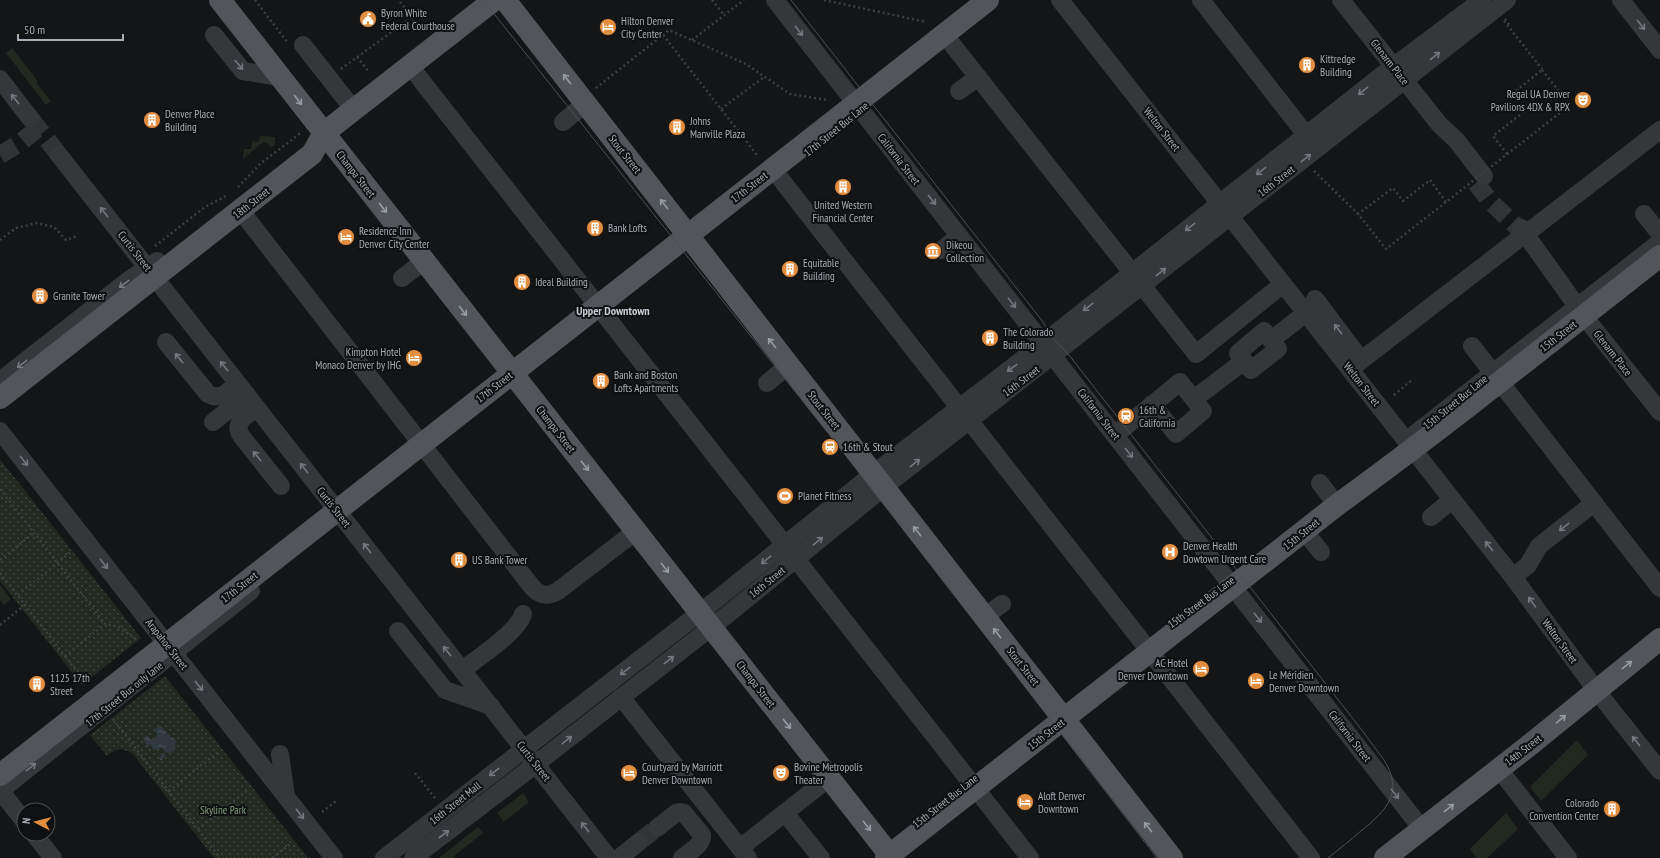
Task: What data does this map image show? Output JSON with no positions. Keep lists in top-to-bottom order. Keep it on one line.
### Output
{"streets":{"main road":["Stout Street","Champa Street","17th Street","18th Street","15th Street","14th Street"],"street":["Glenarm Place","Welton Street","California Street","16th Street","Curtis Street","15th Street Bus Lane","Arapahoe Street","17th Street Bus only lane","16th Street Mall"]},"crossings":[["Glenarm Place","16th Street"],["Glenarm Place","15th Street"],["Welton Street","16th Street"],["Welton Street","15th Street"],["Welton Street","14th Street"],["Stout Street","16th Street"],["Stout Street","17th Street"],["Stout Street","15th Street"],["California Street","16th Street"],["California Street","17th Street"],["California Street","15th Street"],["California Street","15th Street Bus Lane"],["California Street","14th Street"],["Champa Street","16th Street"],["Champa Street","17th Street"],["Champa Street","18th Street"],["Champa Street","15th Street"],["16th Street","Curtis Street"],["16th Street","16th Street Mall"],["17th Street","Curtis Street"],["17th Street","Arapahoe Street"],["17th Street","17th Street Bus only lane"],["18th Street","Curtis Street"],["Curtis Street","16th Street Mall"],["15th Street","15th Street Bus Lane"],["Arapahoe Street","17th Street Bus only lane"]],"one_way":["Stout Street","Champa Street","Arapahoe Street","17th Street Bus only lane","14th Street"],"districts":["Upper Downtown"],"parks":["Skyline Park"],"places":{"public building":["Byron White Federal Courthouse"],"hotel":["Hilton Denver City Center","Residence Inn Denver City Center","Kimpton Hotel Monaco Denver by IHG","AC Hotel Denver Downtown","Le Méridien Denver Downtown","Courtyard by Marriott Denver Downtown","Aloft Denver Downtown"],"building":["Kittredge Building","Denver Place Building","Johns Manville Plaza","United Western Financial Center","Bank Lofts","Equitable Building","Ideal Building","Granite Tower","The Colorado Building","Bank and Boston Lofts Apartments","US Bank Tower","1125 17th Street","Colorado Convention Center"],"theatre":["Regal UA Denver Pavilions 4DX & RPX","Bovine Metropolis Theater"],"museum":["Dikeou Collection"],"station":["16th & California","16th & Stout"],"sports":["Planet Fitness"],"hospital":["Denver Health Dowtown Urgent Care"]},"scale_bar":"50 m","north":"left"}
